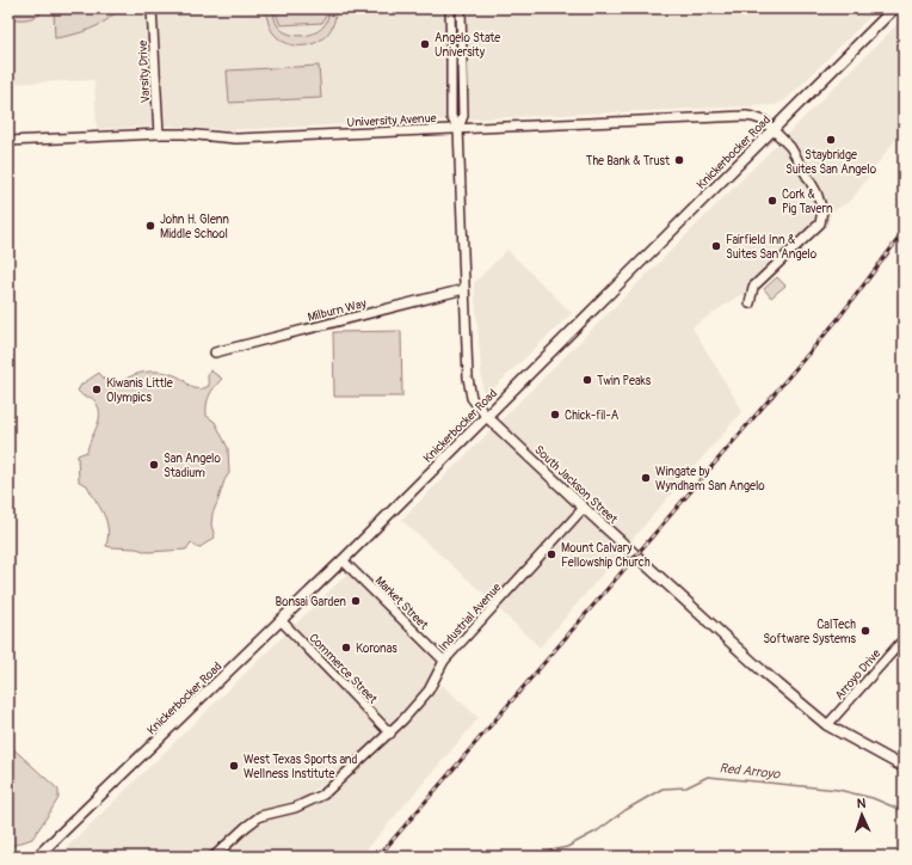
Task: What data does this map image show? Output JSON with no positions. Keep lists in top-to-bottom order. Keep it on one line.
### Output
{"streets":{"main road":["Knickerbocker Road","South Jackson Street"],"street":["Varsity Drive","University Avenue","Milburn Way","Market Street","Industrial Avenue","Commerce Street","Arroyo Drive"]},"crossings":[["Varsity Drive","University Avenue"],["University Avenue","Knickerbocker Road"],["University Avenue","South Jackson Street"],["Knickerbocker Road","South Jackson Street"],["Knickerbocker Road","Market Street"],["Knickerbocker Road","Commerce Street"],["Milburn Way","South Jackson Street"],["South Jackson Street","Industrial Avenue"],["South Jackson Street","Arroyo Drive"],["Market Street","Industrial Avenue"],["Industrial Avenue","Commerce Street"]],"water":["Red Arroyo"],"places":["Angelo State University","Staybridge Suites San Angelo","The Bank & Trust","Cork & Pig Tavern","John H. Glenn Middle School","Fairfield Inn & Suites San Angelo","Twin Peaks","Kiwanis Little Olympics","Chick-fil-A","San Angelo Stadium","Wingate by Wyndham San Angelo","Mount Calvary Fellowship Church","Bonsai Garden","CalTech Software Systems","Koronas","West Texas Sports and Wellness Institute"],"north":"top"}
